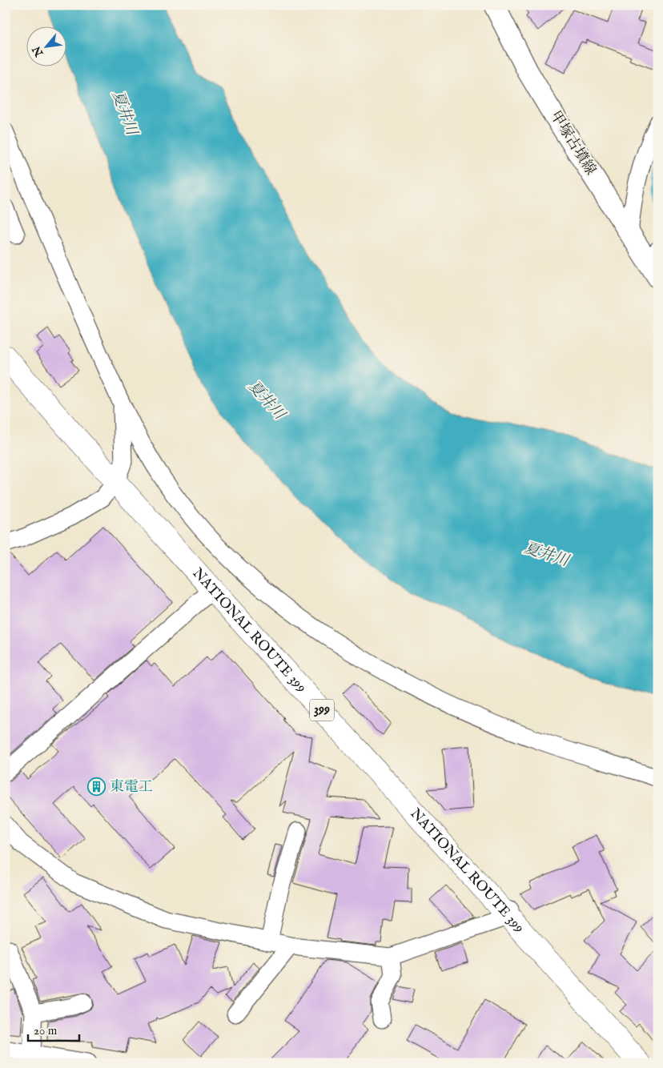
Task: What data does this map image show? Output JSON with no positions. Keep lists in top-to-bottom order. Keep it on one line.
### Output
{"streets":{"highway":["NATIONAL ROUTE 399","399"],"main road":["甲塚古墳線"]},"water":["夏井川"],"places":{"building":["東電工"]},"scale_bar":"20 m","north":"bottom left"}
